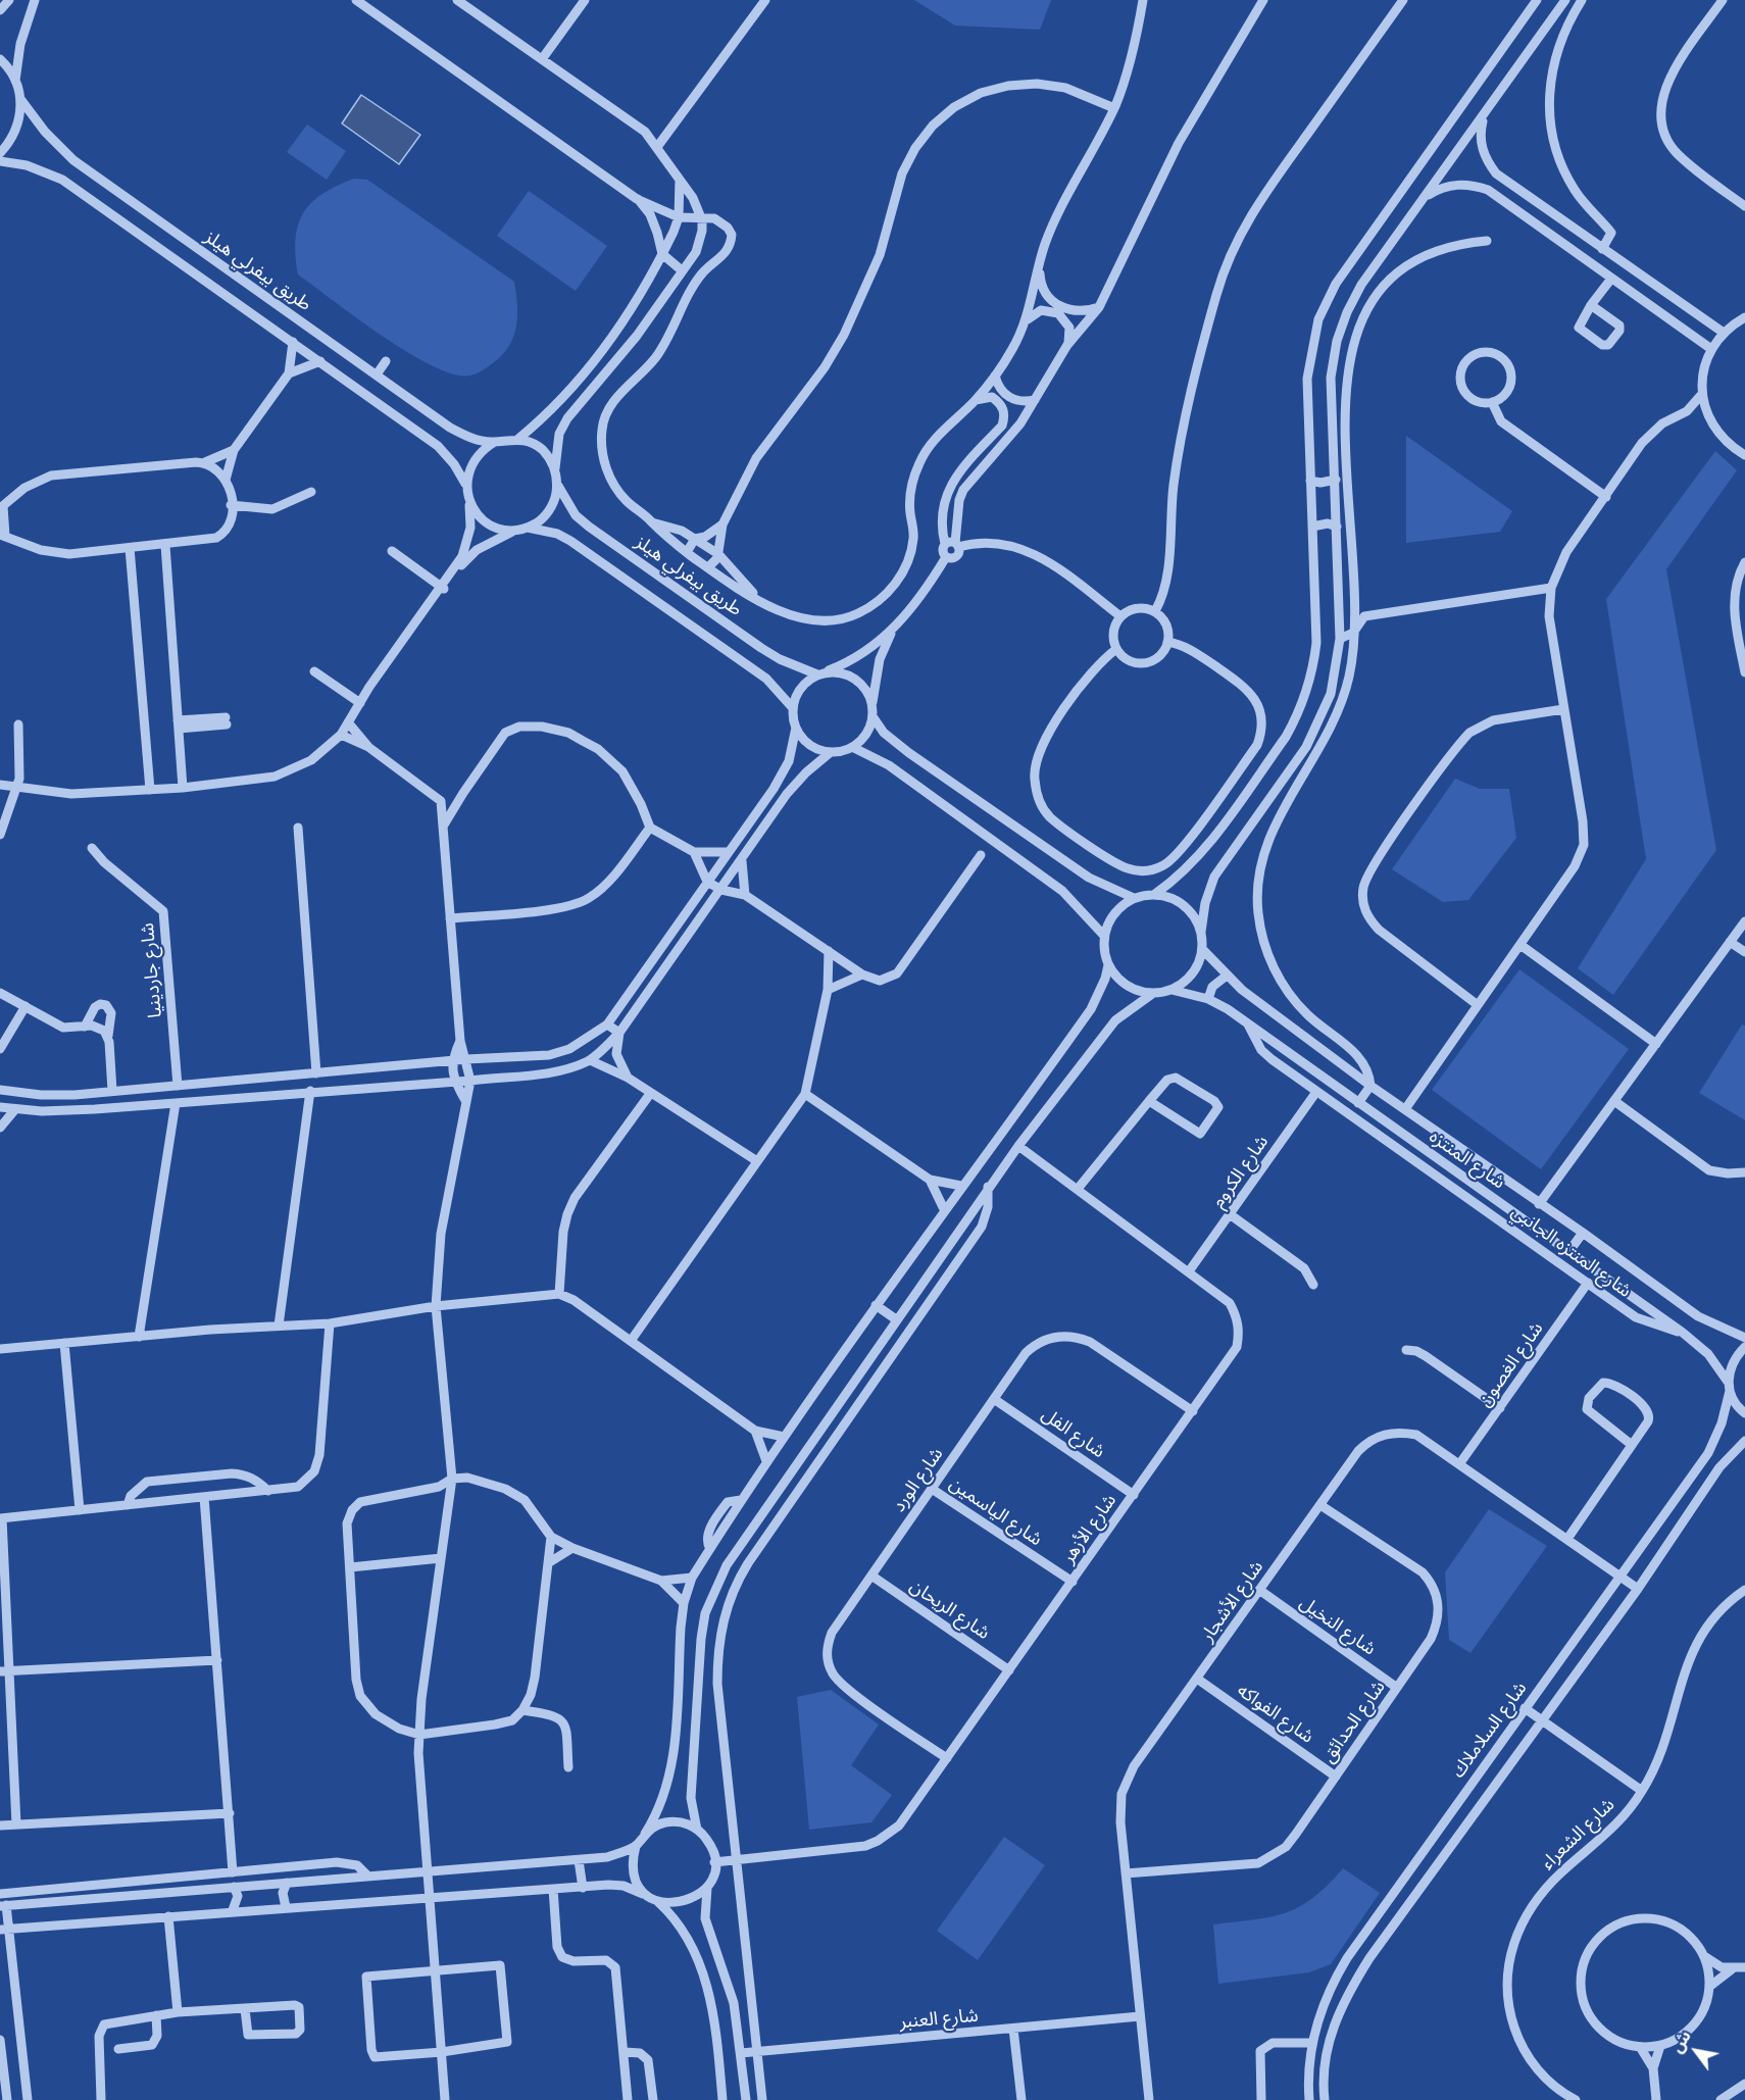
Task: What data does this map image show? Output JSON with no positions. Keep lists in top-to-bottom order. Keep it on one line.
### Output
{"streets":{"street":["طريق بيفرلي هيلز","شارع جاردينيا","شارع المنتزه","شارع الكروم","شارع المنتزه الجانبي","شارع الغصون","شارع الفل","شارع الورد","شارع الياسمين","شارع الأزهر","شارع الأشجار","شارع الريحان","شارع النخيل","شارع الفواكه","شارع الحدائق","شارع السلاملاك","شارع الشعراء","شارع العنبر"]},"crossings":[["شارع المنتزه","شارع المنتزه الجانبي"],["شارع المنتزه","شارع السلاملاك"],["شارع الكروم","شارع المنتزه الجانبي"],["شارع الكروم","شارع الأزهر"],["شارع المنتزه الجانبي","شارع الغصون"],["شارع الغصون","شارع الأشجار"],["شارع الفل","شارع الورد"],["شارع الفل","شارع الأزهر"],["شارع الورد","شارع الياسمين"],["شارع الورد","شارع الأزهر"],["شارع الورد","شارع الريحان"],["شارع الياسمين","شارع الأزهر"],["شارع الأزهر","شارع الريحان"],["شارع الأشجار","شارع النخيل"],["شارع الأشجار","شارع الفواكه"],["شارع الأشجار","شارع الحدائق"],["شارع الأشجار","شارع السلاملاك"],["شارع الأشجار","شارع العنبر"],["شارع النخيل","شارع الحدائق"],["شارع الفواكه","شارع الحدائق"]],"north":"top left"}
